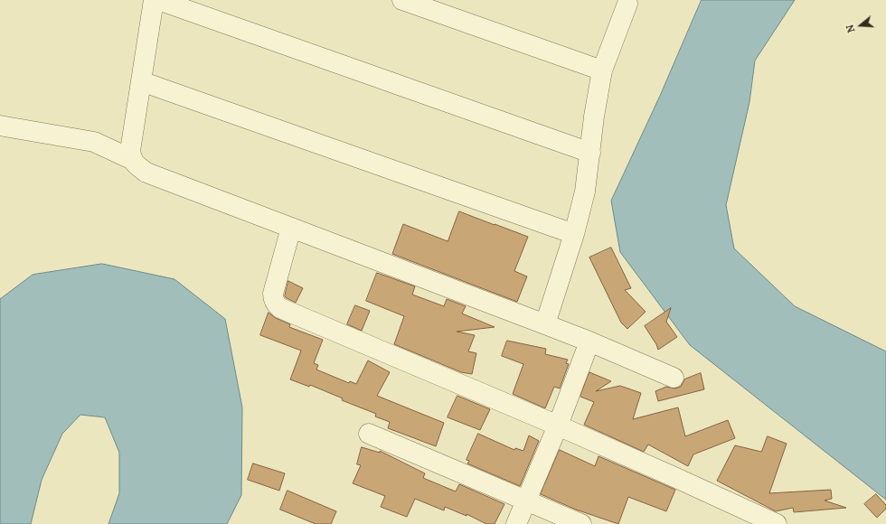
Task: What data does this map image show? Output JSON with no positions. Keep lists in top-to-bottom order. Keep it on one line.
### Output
{"north":"left"}
